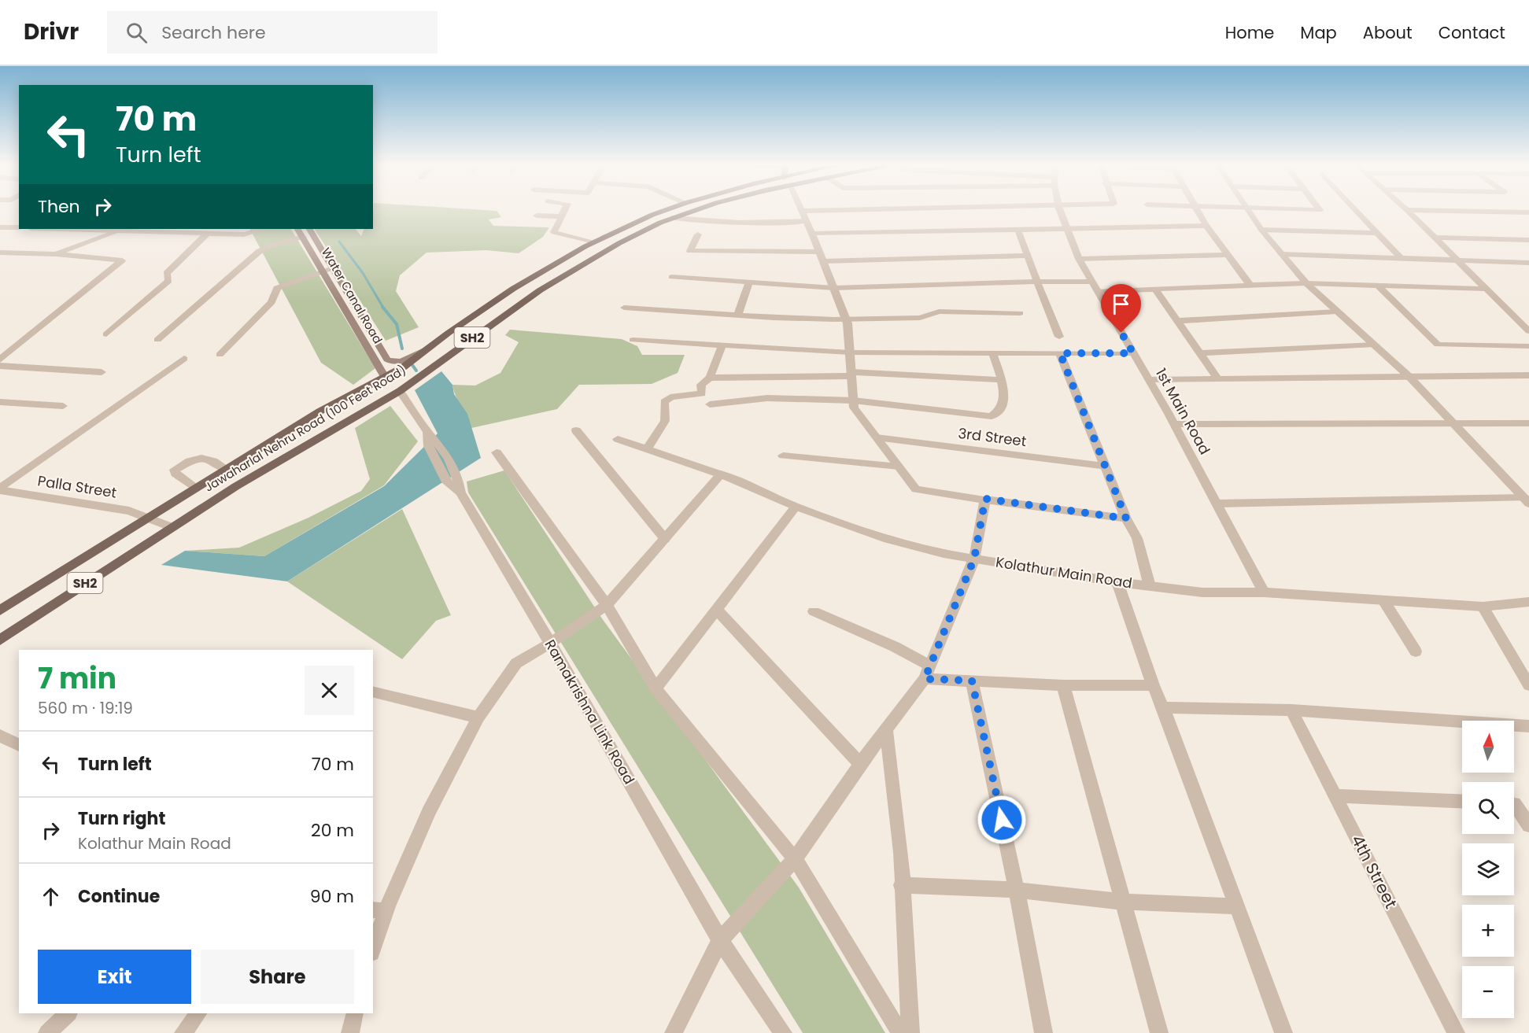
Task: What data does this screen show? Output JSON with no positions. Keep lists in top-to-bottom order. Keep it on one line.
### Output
{"streets":{"main road":["Water Canal Road","SH2","Jawaharlal Nehru Road (100 Feet Road)"],"street":["1st Main Road","3rd Street","Palla Street","Kolathur Main Road","Ramakrishna Link Road","4th Street"]},"crossings":[["Water Canal Road","Jawaharlal Nehru Road (100 Feet Road)"],["1st Main Road","Kolathur Main Road"],["Jawaharlal Nehru Road (100 Feet Road)","Palla Street"],["Jawaharlal Nehru Road (100 Feet Road)","Ramakrishna Link Road"]],"north":"top","page":{"header":"Drivr","search":"Search here","nav":["Home","Map","About","Contact"],"turn":["70 m","Turn left"],"then":"Then","heading":["7 min","560 m · 19:19"],"map_buttons":["+","−"],"list":[{"name":"Turn left","value":"70 m"},{"name":"Turn right","note":"Kolathur Main Road","value":"20 m"},{"name":"Continue","value":"90 m"}],"buttons":["Exit","Share"]}}
